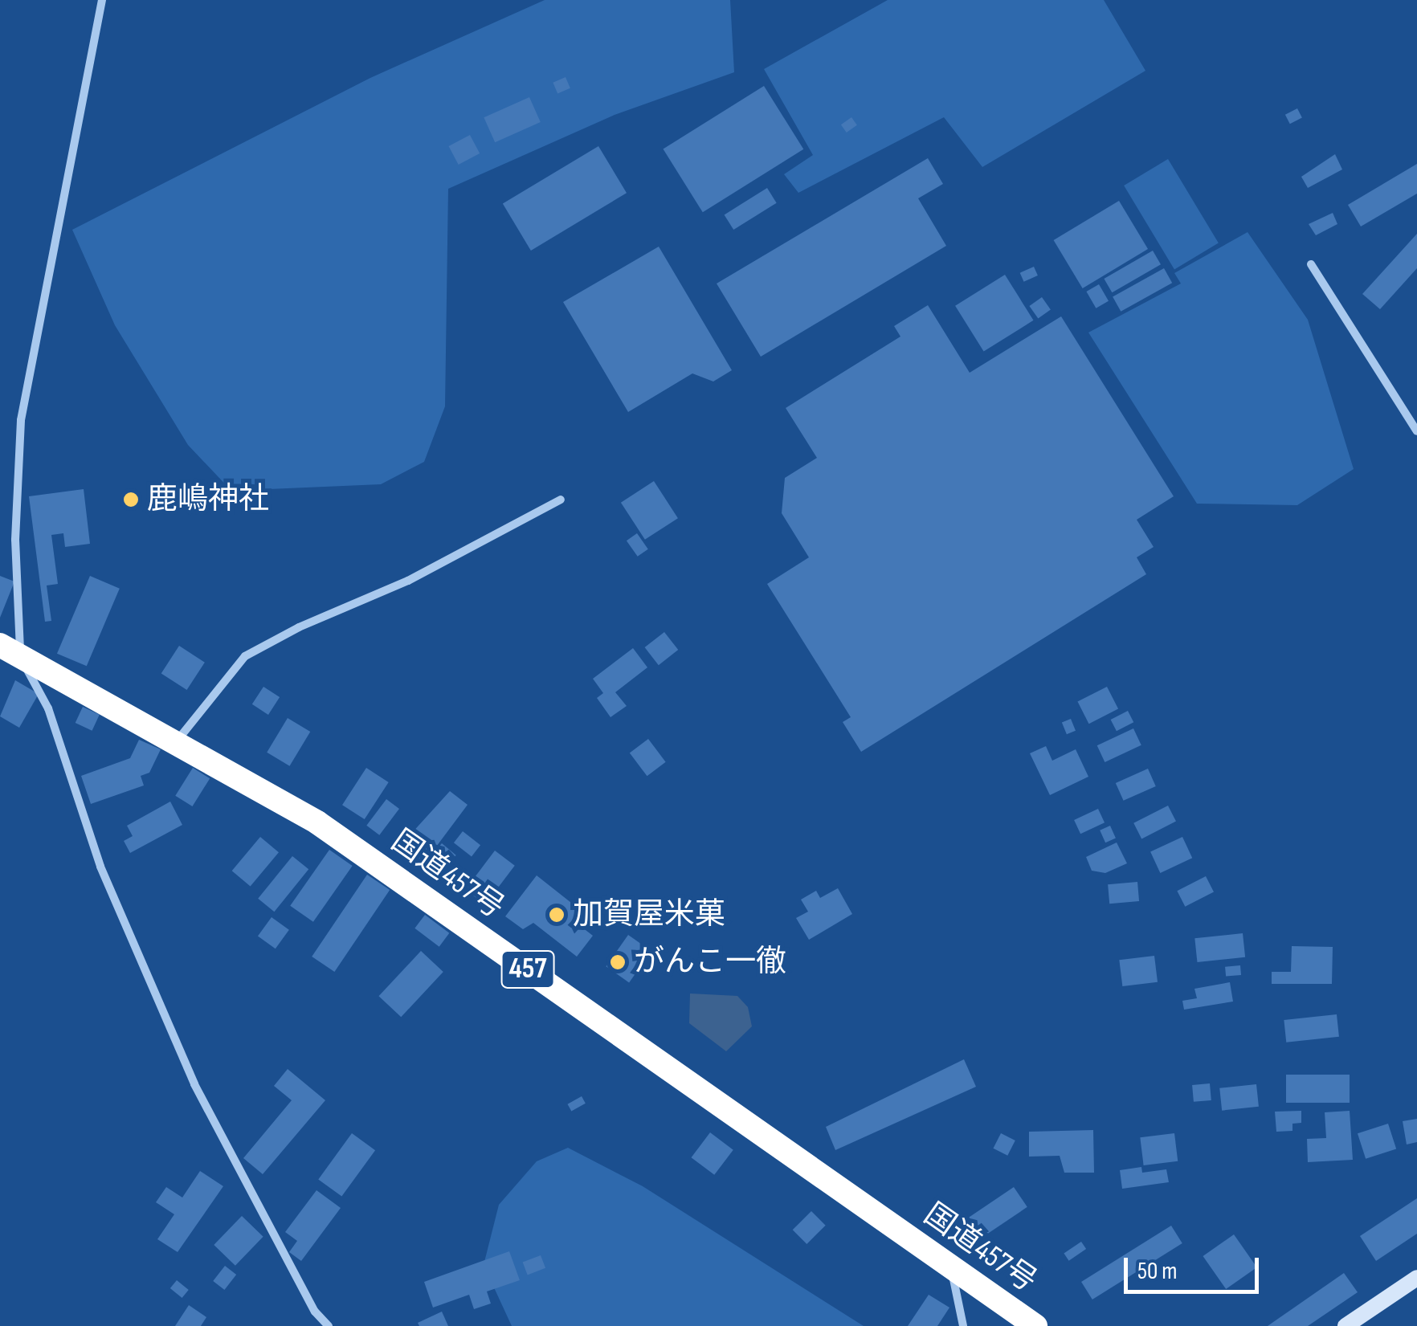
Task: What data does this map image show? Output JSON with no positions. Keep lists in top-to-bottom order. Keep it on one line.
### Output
{"streets":{"highway":["国道457号","457"]},"places":["鹿嶋神社","加賀屋米菓","がんこ一徹"],"scale_bar":"50 m"}
